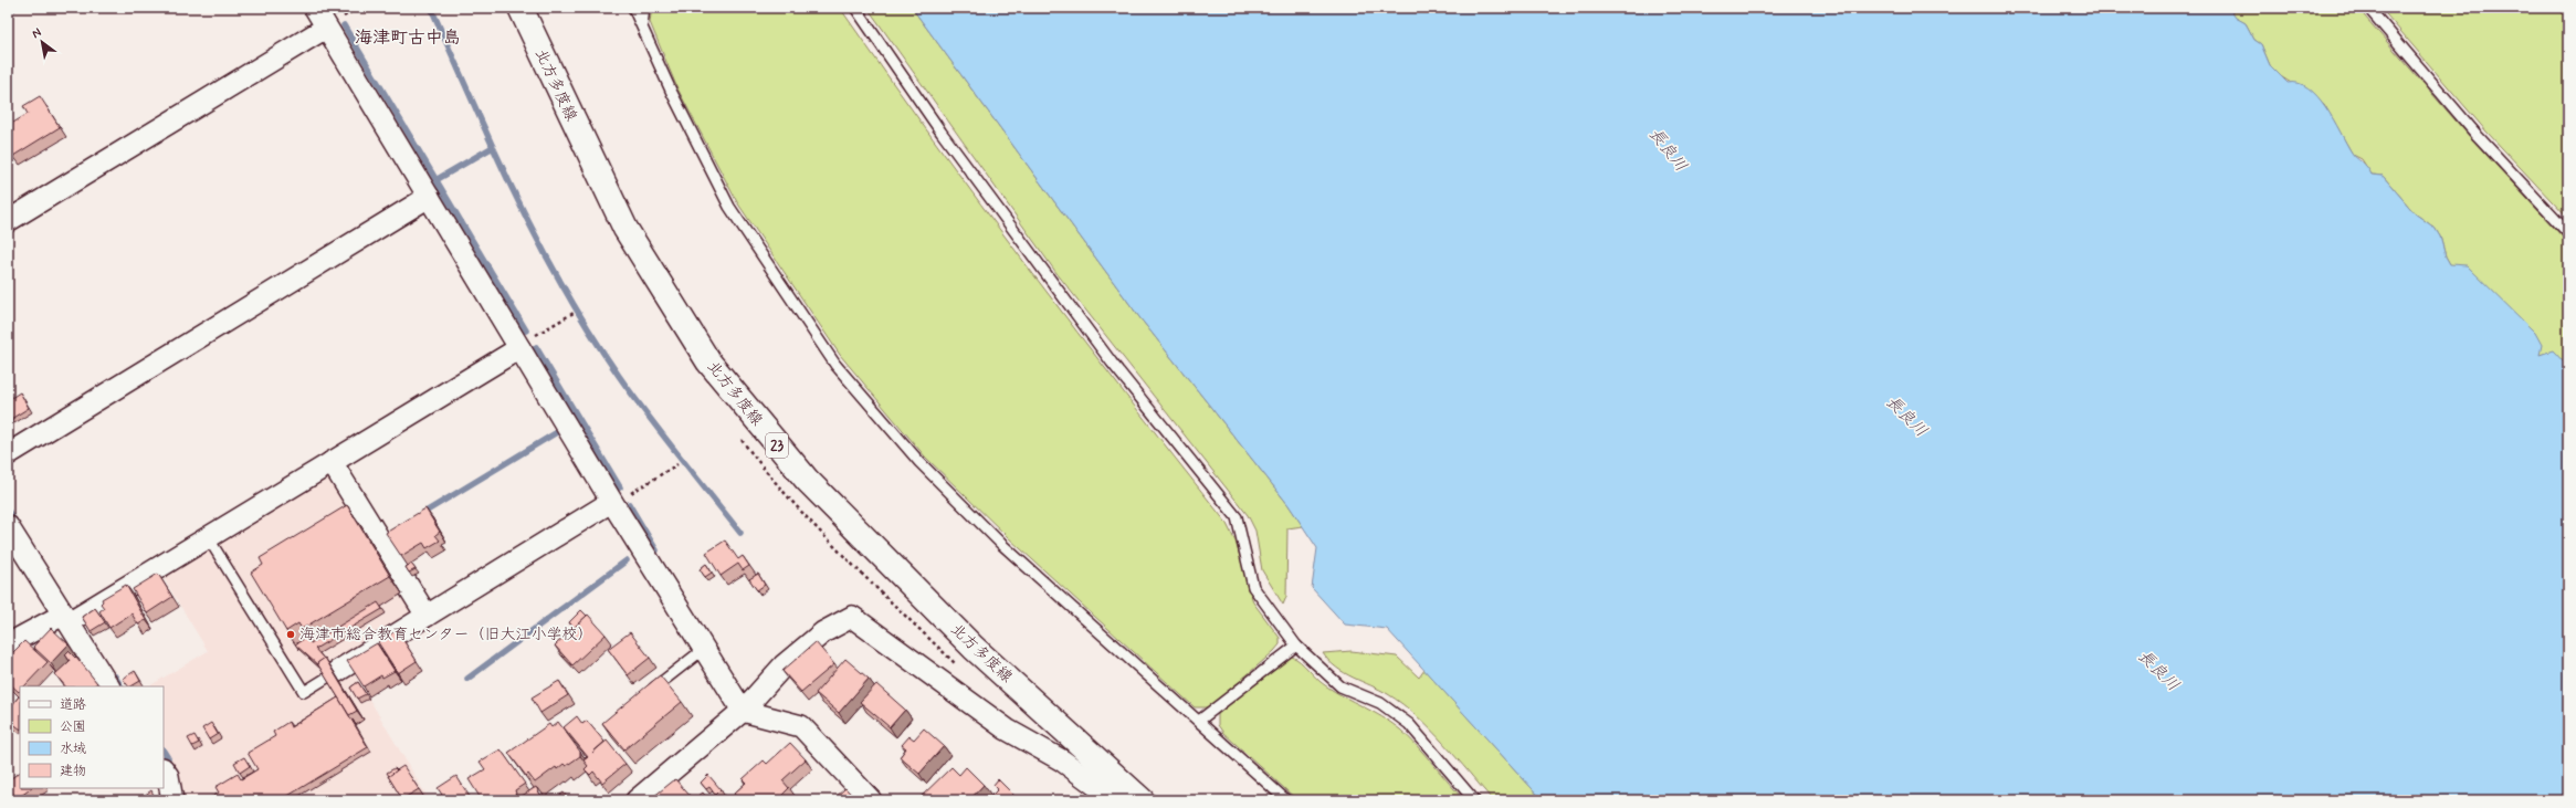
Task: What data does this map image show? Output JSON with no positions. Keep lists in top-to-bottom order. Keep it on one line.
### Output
{"streets":{"main road":["北方多度線","23"]},"districts":["海津町古中島"],"water":["長良川"],"places":["海津市総合教育センター（旧大江小学校）"],"legend":["道路","公園","水域","建物"],"north":"top left"}
